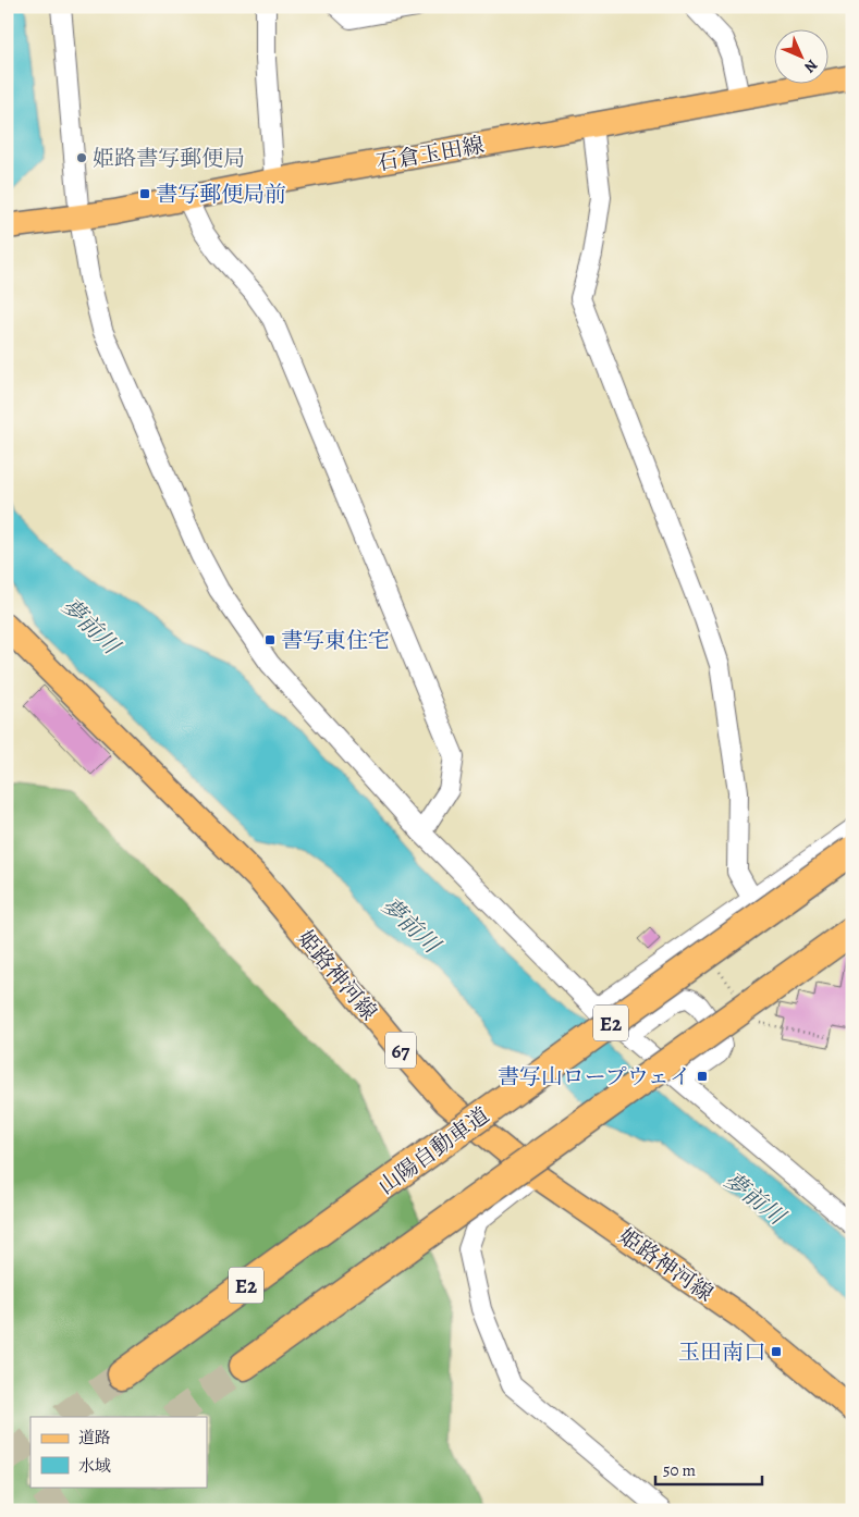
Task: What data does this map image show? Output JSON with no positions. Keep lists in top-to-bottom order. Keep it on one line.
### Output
{"streets":{"highway":["E2","山陽自動車道"],"main road":["石倉玉田線","姫路神河線","67"]},"water":["夢前川"],"places":{"other":["姫路書写郵便局"],"transit":["書写郵便局前","書写東住宅","書写山ロープウェイ","玉田南口"]},"legend":["道路","水域"],"scale_bar":"50 m","north":"bottom right"}
